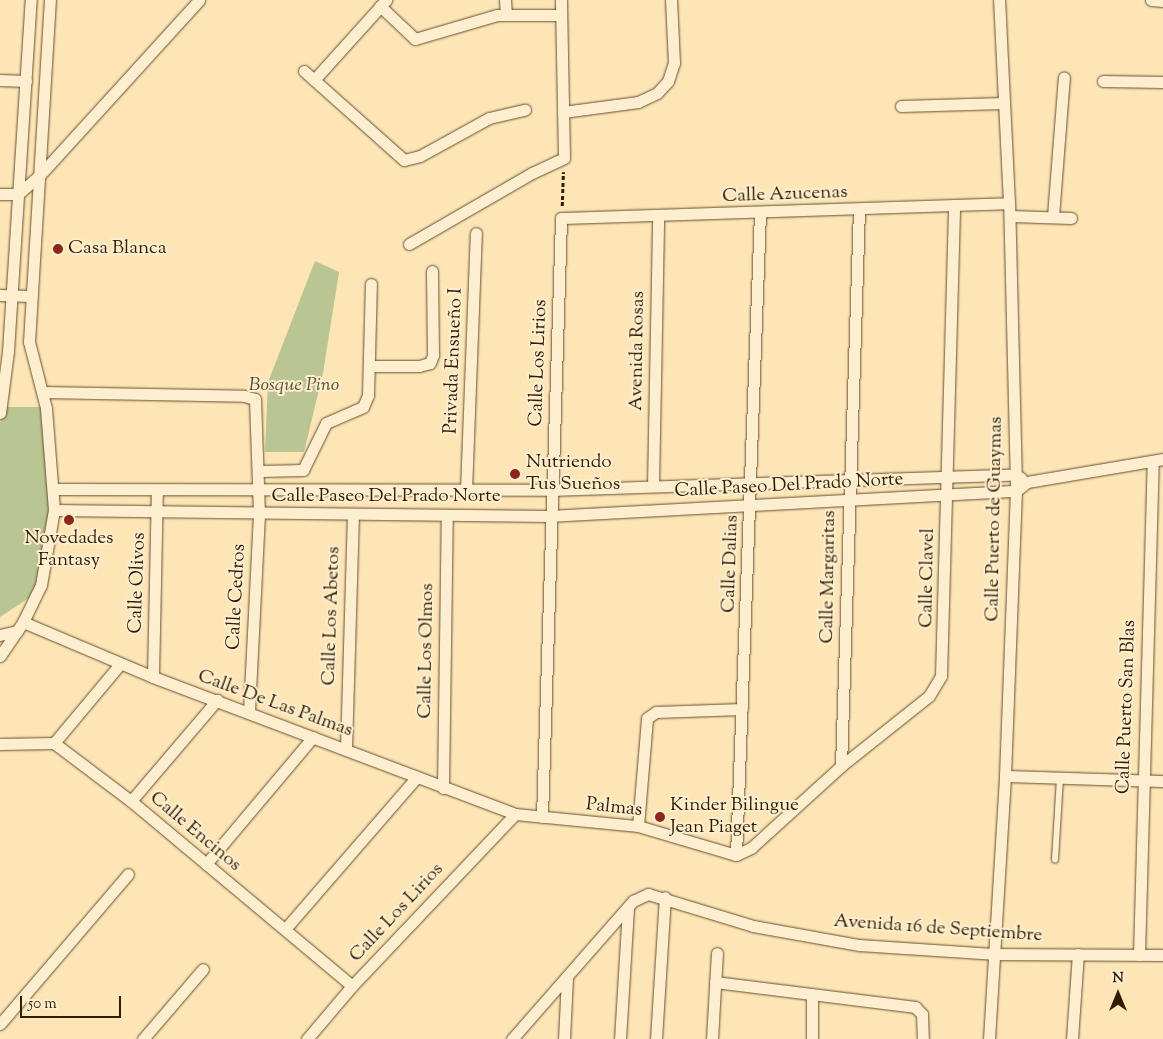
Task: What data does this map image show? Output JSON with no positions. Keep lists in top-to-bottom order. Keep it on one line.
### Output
{"streets":{"street":["Calle Azucenas","Avenida Rosas","Privada Ensueño I","Calle Los Lirios","Calle Paseo Del Prado Norte","Calle Puerto de Guaymas","Calle Dalias","Calle Margaritas","Calle Clavel","Calle Olivos","Calle Cedros","Calle Los Abetos","Calle Los Olmos","Calle De Las Palmas","Calle Puerto San Blas","Palmas","Calle Encinos","Avenida 16 de Septiembre"]},"crossings":[["Calle Azucenas","Avenida Rosas"],["Calle Azucenas","Calle Los Lirios"],["Calle Azucenas","Calle Puerto de Guaymas"],["Calle Azucenas","Calle Dalias"],["Calle Azucenas","Calle Margaritas"],["Calle Azucenas","Calle Clavel"],["Avenida Rosas","Calle Paseo Del Prado Norte"],["Privada Ensueño I","Calle Paseo Del Prado Norte"],["Calle Los Lirios","Calle Paseo Del Prado Norte"],["Calle Los Lirios","Calle De Las Palmas"],["Calle Los Lirios","Palmas"],["Calle Los Lirios","Calle Encinos"],["Calle Paseo Del Prado Norte","Calle Puerto de Guaymas"],["Calle Paseo Del Prado Norte","Calle Dalias"],["Calle Paseo Del Prado Norte","Calle Margaritas"],["Calle Paseo Del Prado Norte","Calle Clavel"],["Calle Paseo Del Prado Norte","Calle Olivos"],["Calle Paseo Del Prado Norte","Calle Cedros"],["Calle Paseo Del Prado Norte","Calle Los Abetos"],["Calle Paseo Del Prado Norte","Calle Los Olmos"],["Calle Puerto de Guaymas","Avenida 16 de Septiembre"],["Calle Dalias","Calle Clavel"],["Calle Dalias","Palmas"],["Calle Margaritas","Calle Clavel"],["Calle Clavel","Palmas"],["Calle Olivos","Calle De Las Palmas"],["Calle Cedros","Calle De Las Palmas"],["Calle Los Abetos","Calle De Las Palmas"],["Calle Los Olmos","Calle De Las Palmas"],["Calle De Las Palmas","Palmas"],["Calle Puerto San Blas","Avenida 16 de Septiembre"]],"parks":["Bosque Pino"],"places":["Casa Blanca","Nutriendo Tus Sueños","Novedades Fantasy","Kinder Bilingue Jean Piaget"],"scale_bar":"50 m","north":"top"}
